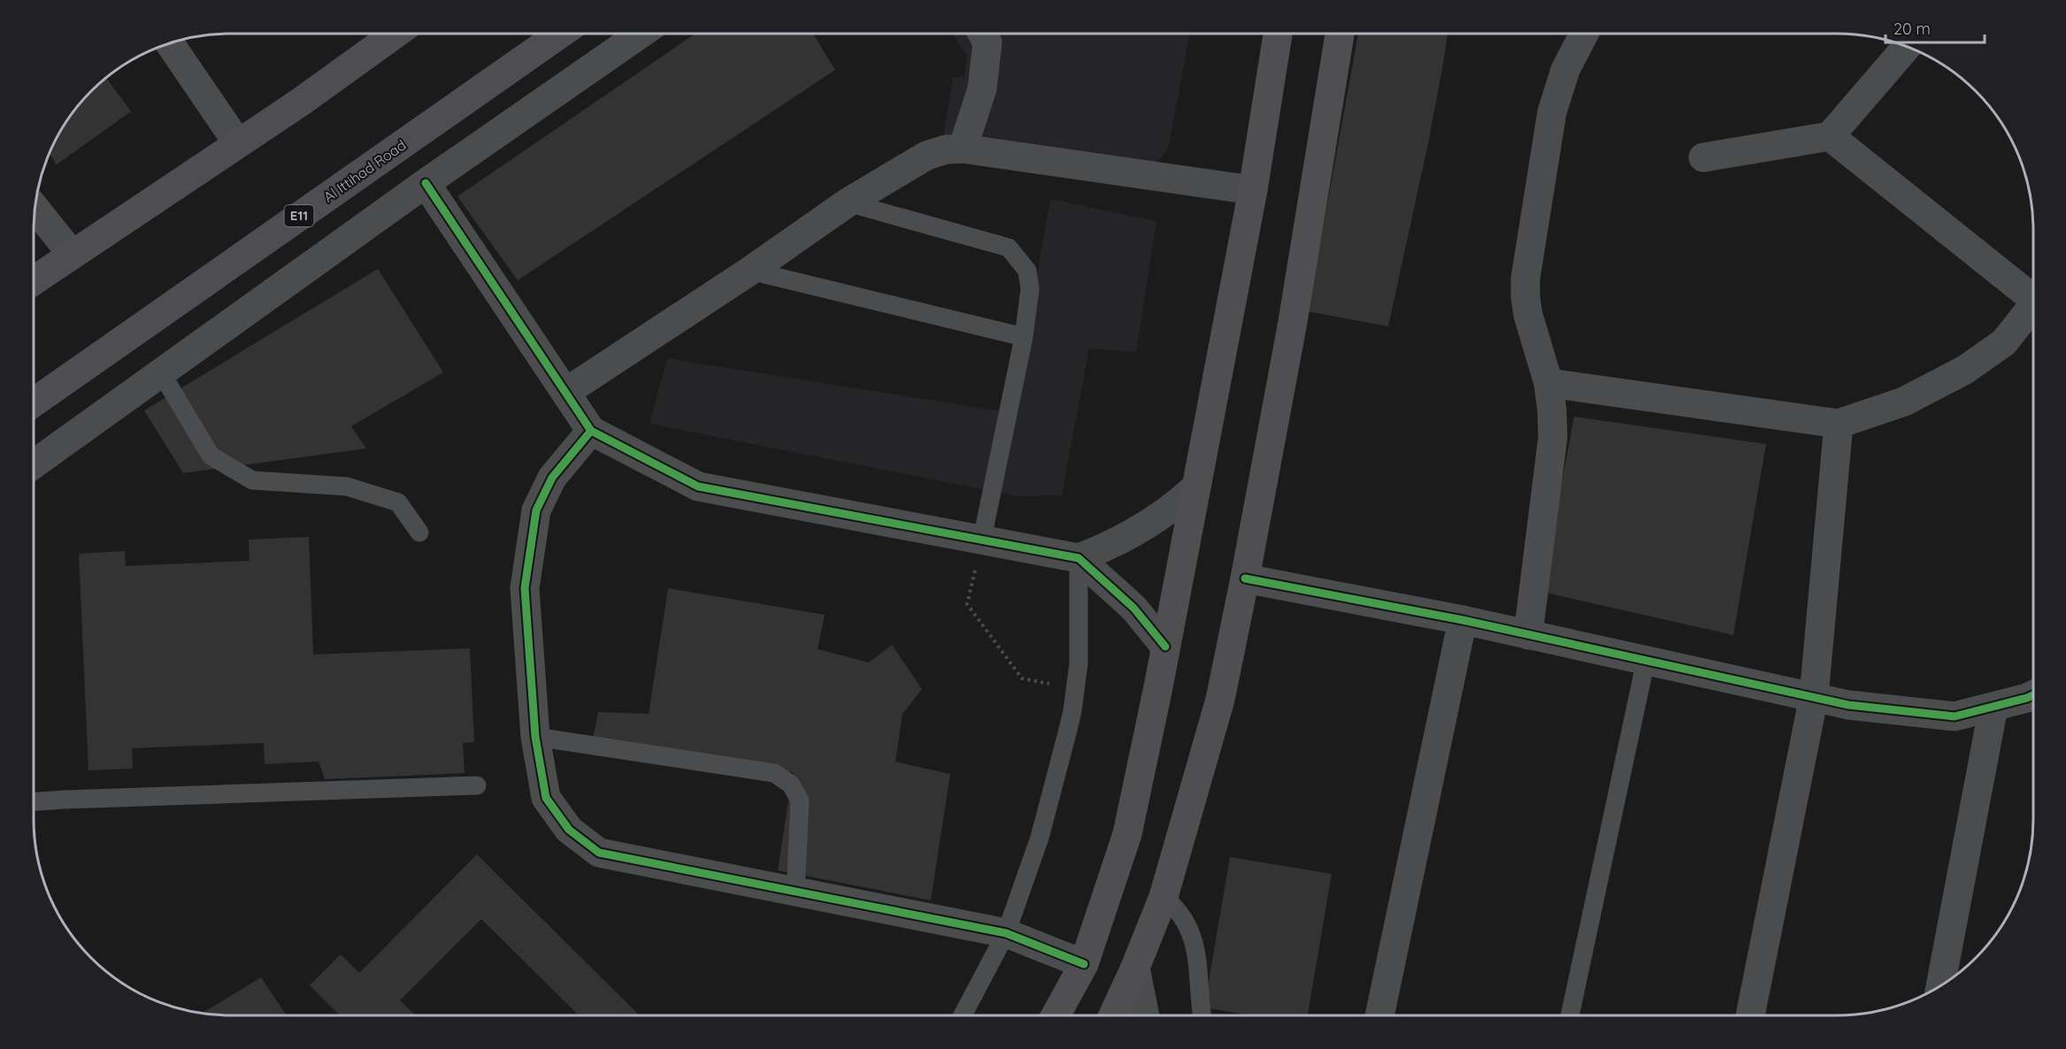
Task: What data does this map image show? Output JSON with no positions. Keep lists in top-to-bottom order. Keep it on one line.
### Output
{"streets":{"main road":["Al Ittihad Road","E11"]},"scale_bar":"20 m"}
